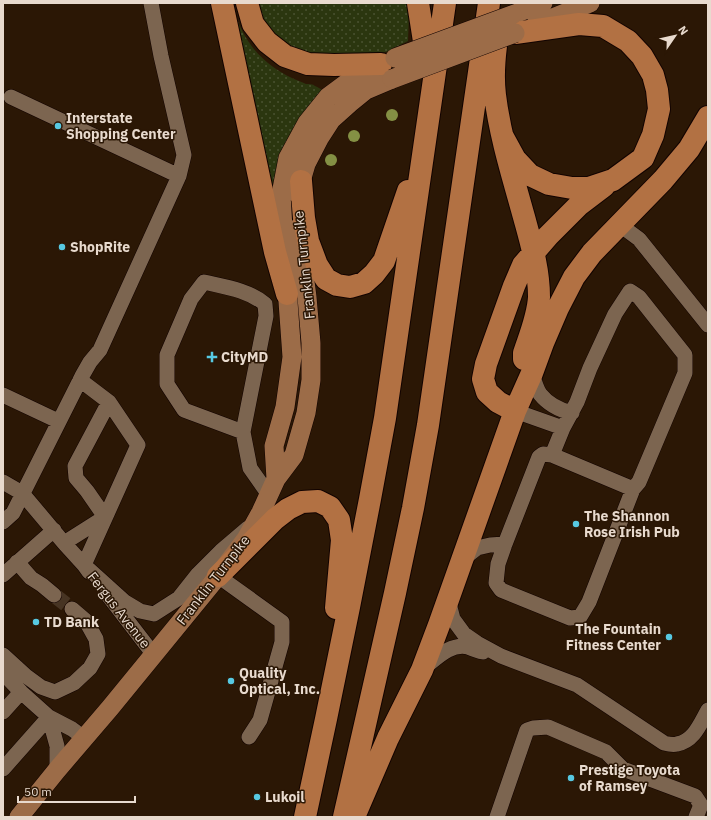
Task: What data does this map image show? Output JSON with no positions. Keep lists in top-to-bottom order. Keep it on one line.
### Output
{"streets":{"main road":["Franklin Turnpike"],"street":["Fergus Avenue"]},"crossings":[["Franklin Turnpike","Fergus Avenue"]],"places":{"other":["Interstate Shopping Center","ShopRite","The Shannon Rose Irish Pub","TD Bank","The Fountain Fitness Center","Quality Optical, Inc.","Prestige Toyota of Ramsey","Lukoil"],"health":["CityMD"]},"scale_bar":"50 m","north":"top right"}
